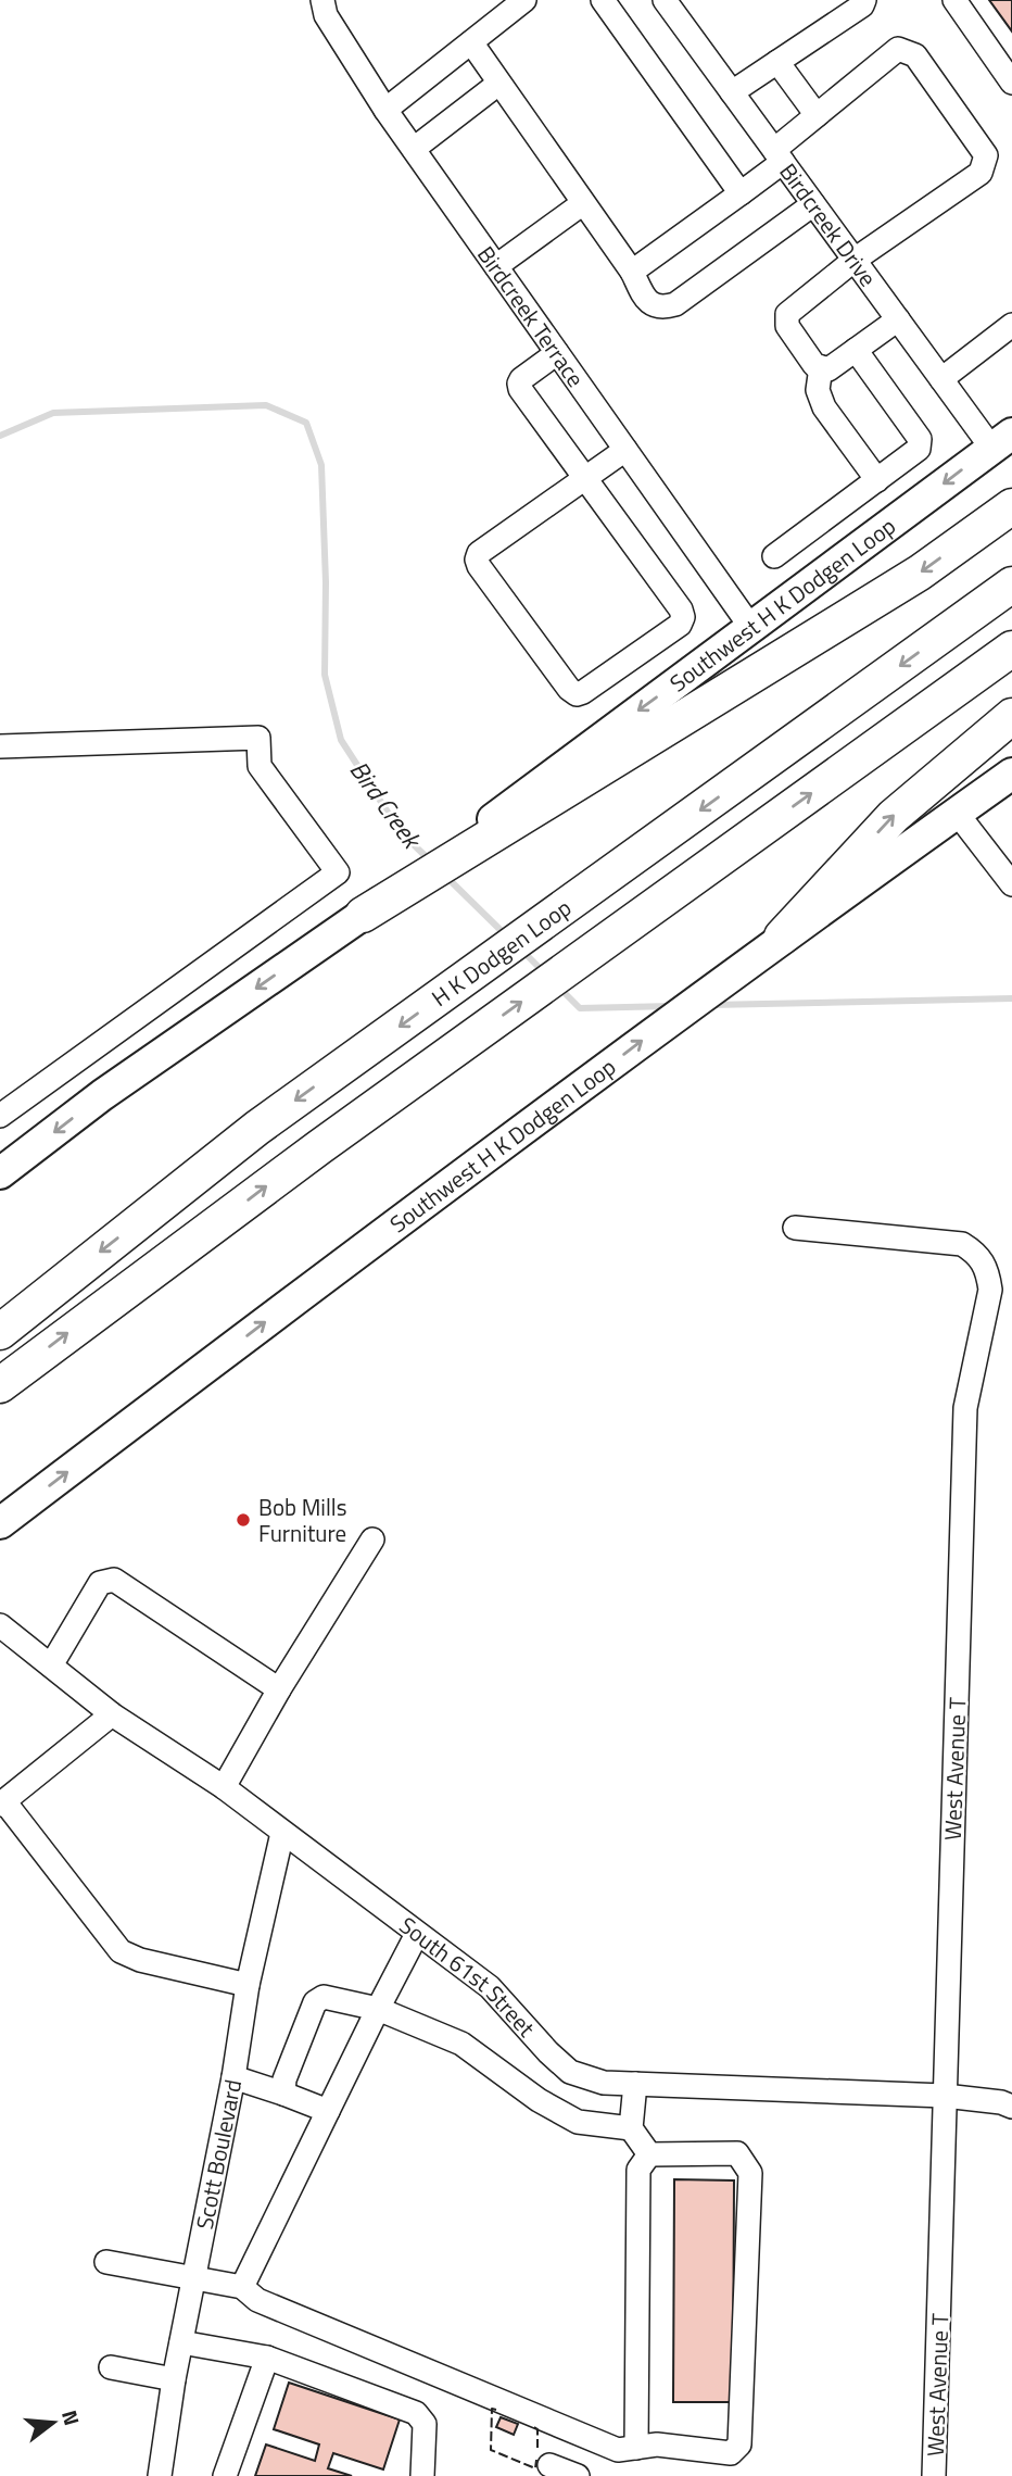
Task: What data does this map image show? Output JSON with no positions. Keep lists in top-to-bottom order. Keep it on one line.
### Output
{"streets":{"highway":["H K Dodgen Loop"],"main road":["Southwest H K Dodgen Loop"],"street":["Birdcreek Drive","Birdcreek Terrace","West Avenue T","South 61st Street","Scott Boulevard"]},"crossings":[["Birdcreek Drive","Southwest H K Dodgen Loop"],["Birdcreek Terrace","Southwest H K Dodgen Loop"],["West Avenue T","South 61st Street"],["South 61st Street","Scott Boulevard"]],"water":["Bird Creek"],"places":["Bob Mills Furniture"],"north":"right"}
